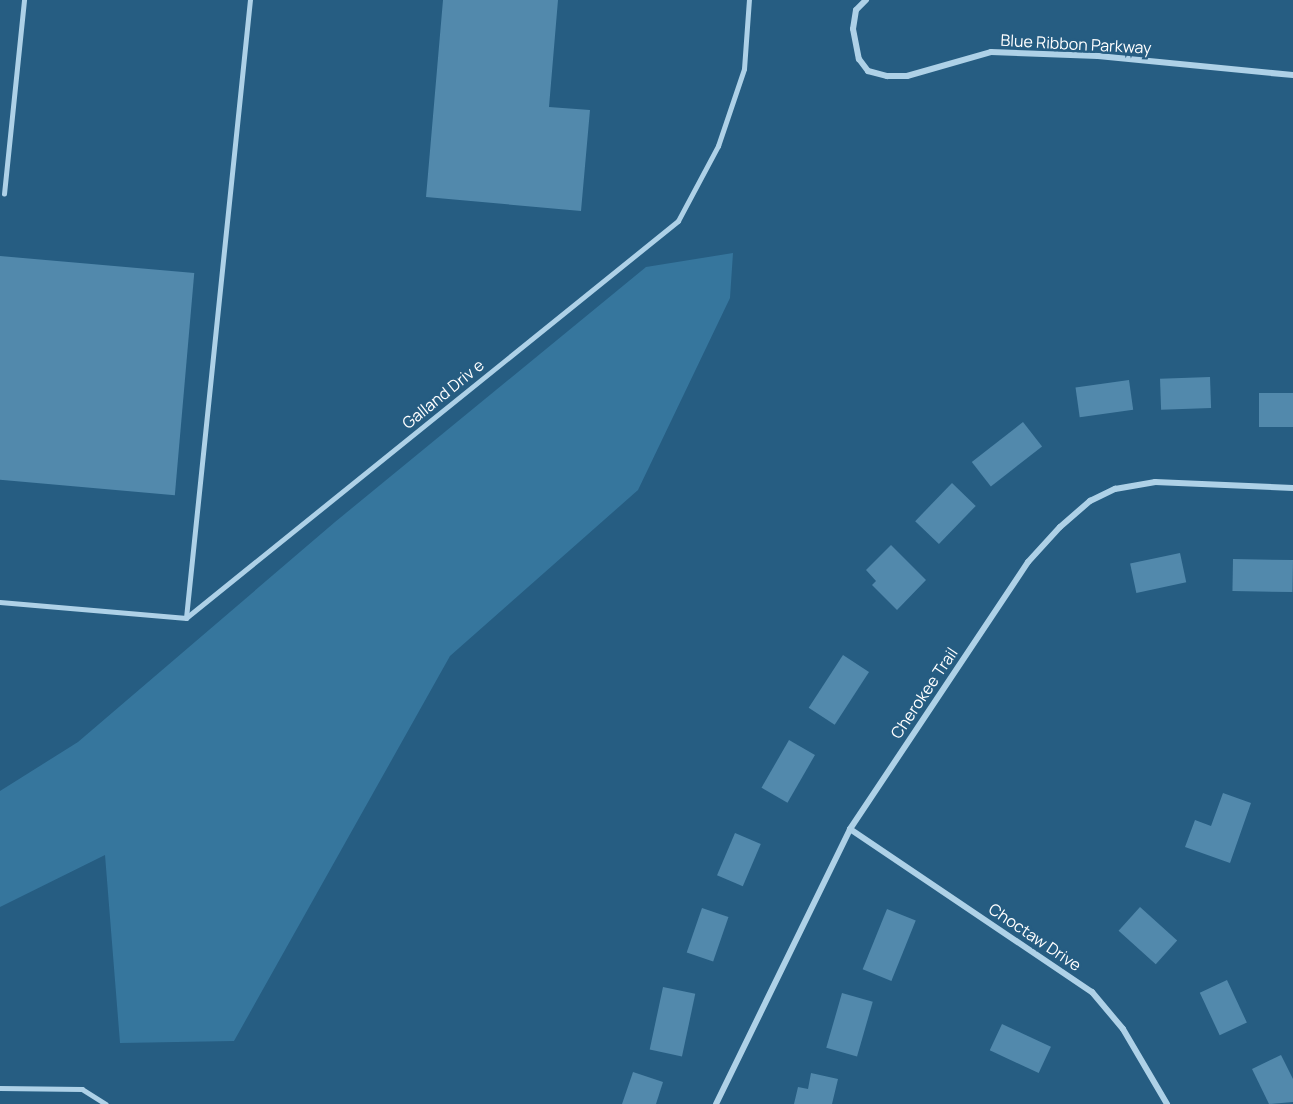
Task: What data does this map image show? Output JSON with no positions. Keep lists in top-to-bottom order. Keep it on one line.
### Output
{"streets":{"street":["Blue Ribbon Parkway","Cherokee Trail","Choctaw Drive"],"lane":["Galland Driv e"]},"crossings":[["Cherokee Trail","Choctaw Drive"]]}
